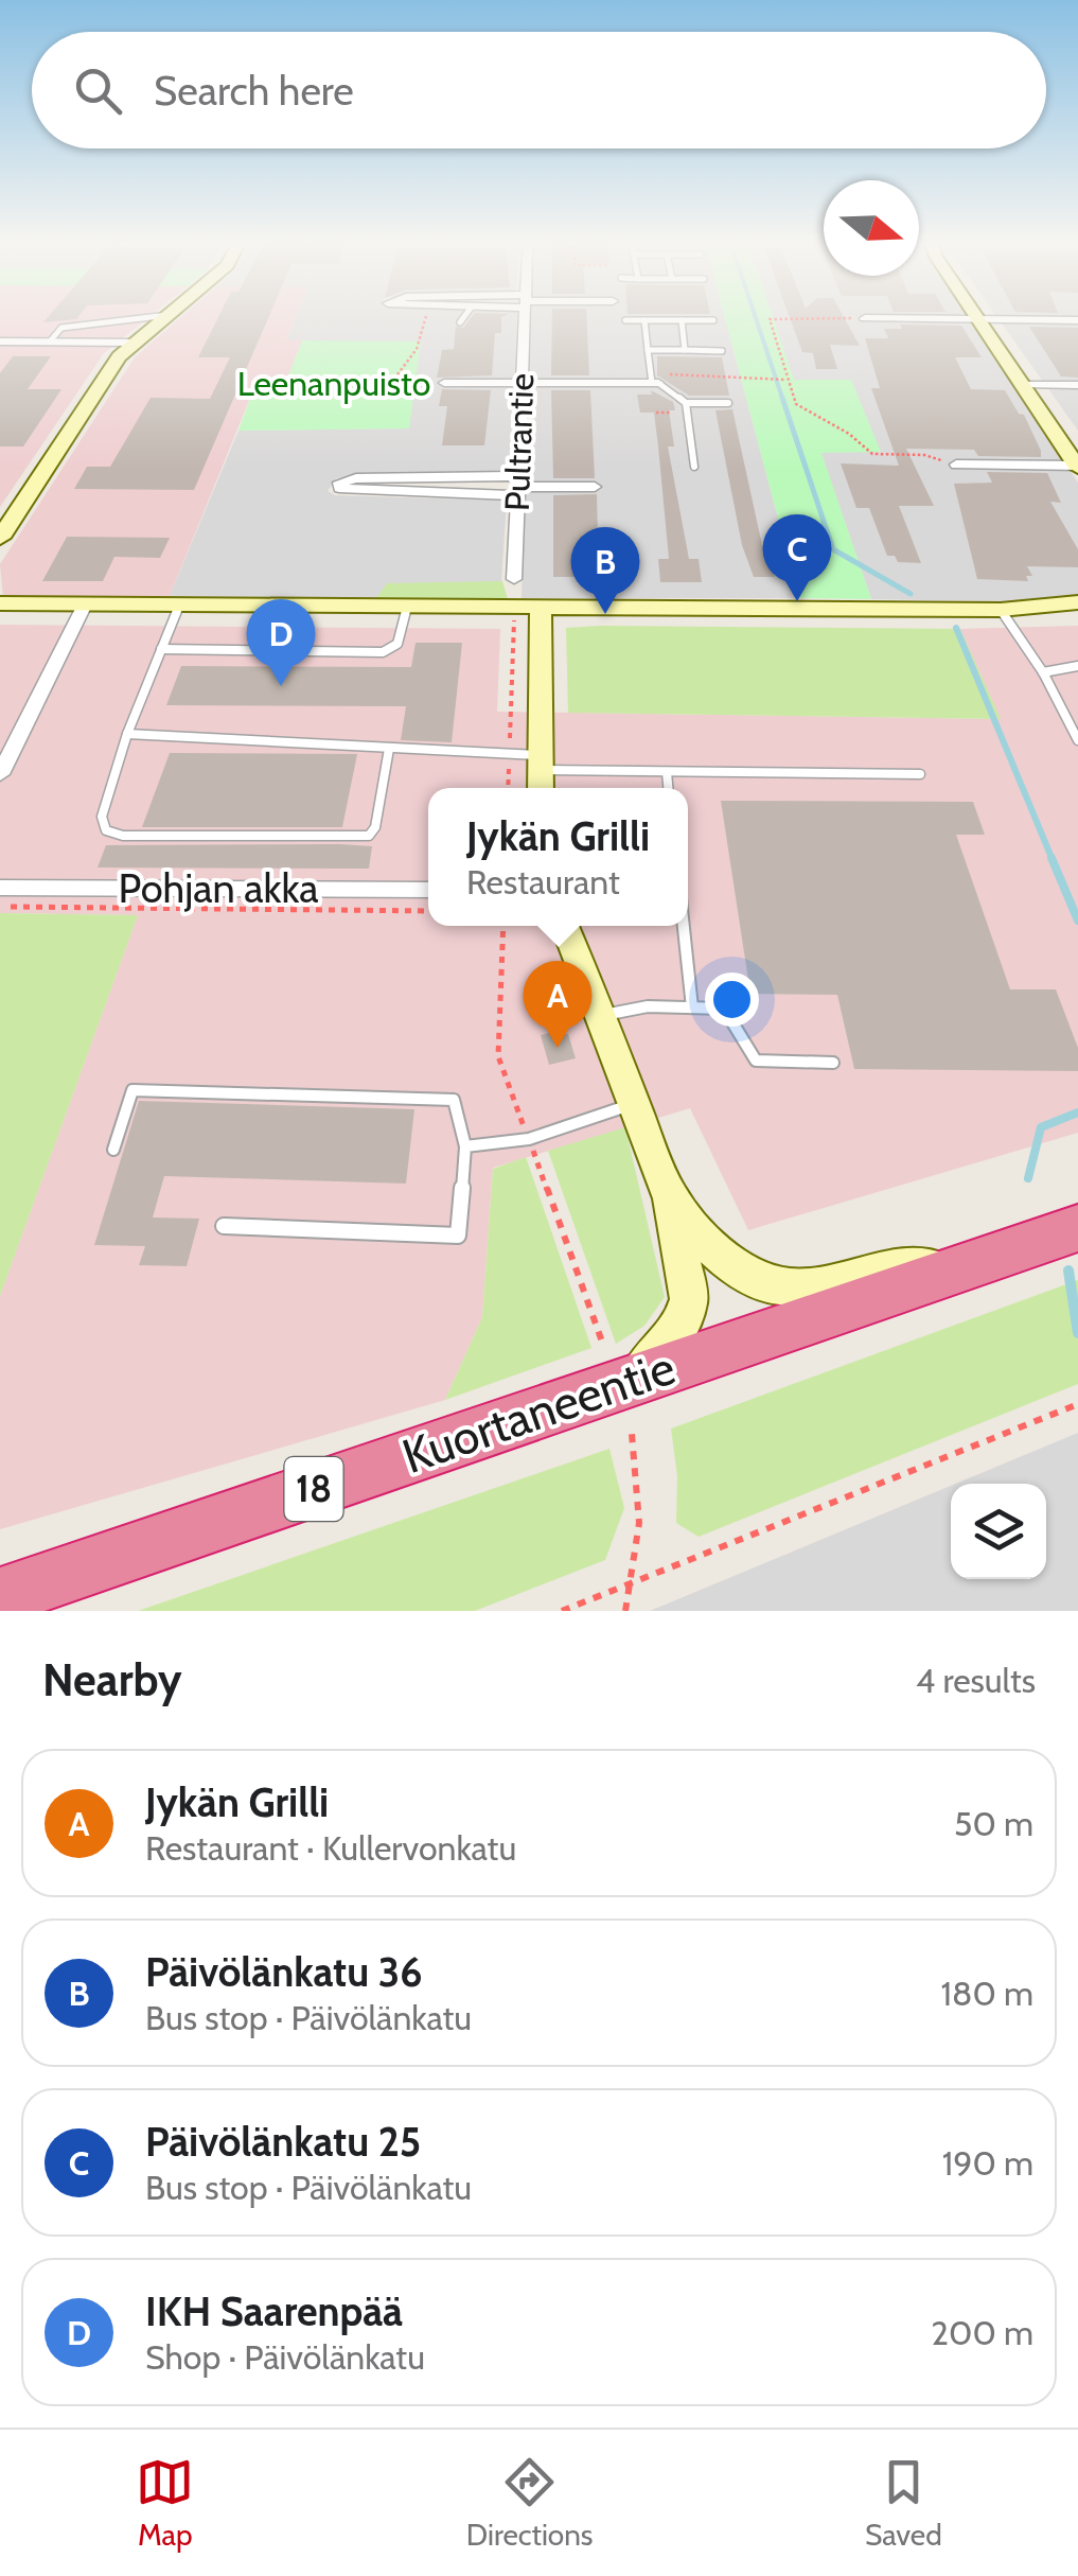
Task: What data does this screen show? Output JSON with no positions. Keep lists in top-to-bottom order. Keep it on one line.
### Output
{"streets":{"highway":["Kuortaneentie","18"],"street":["Pultrantie","Pohjan akka"]},"parks":["Leenanpuisto"],"north":"right","page":{"search":"Search here","pins":["C","B","D","A"],"popup":["Jykän Grilli","Restaurant"],"heading":["Nearby","4 results"],"list":[{"mark":"A","name":"Jykän Grilli","note":"Restaurant · Kullervonkatu","value":"50 m"},{"mark":"B","name":"Päivölänkatu 36","note":"Bus stop · Päivölänkatu","value":"180 m"},{"mark":"C","name":"Päivölänkatu 25","note":"Bus stop · Päivölänkatu","value":"190 m"},{"mark":"D","name":"IKH Saarenpää","note":"Shop · Päivölänkatu","value":"200 m"}],"nav":["Map","Directions","Saved"]}}
